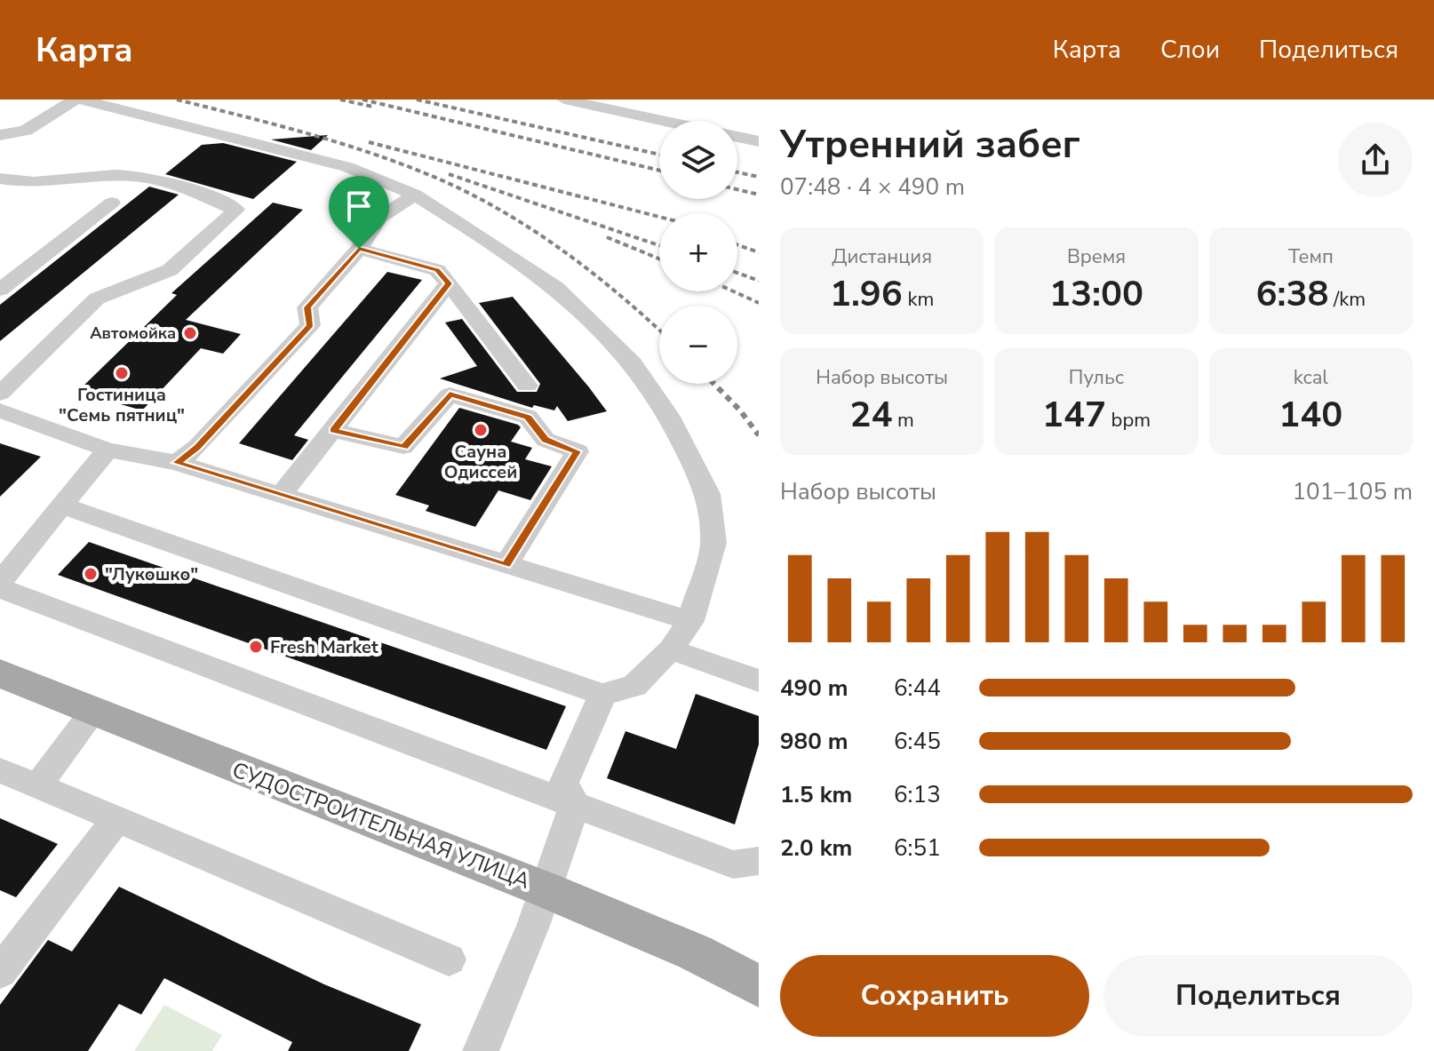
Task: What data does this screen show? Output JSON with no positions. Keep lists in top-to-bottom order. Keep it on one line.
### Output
{"streets":{"main road":["СУДОСТРОИТЕЛЬНАЯ УЛИЦА"]},"places":["Автомойка","Гостиница \"Семь пятниц\"","Сауна Одиссей","\"Лукошко\"","Fresh Market"],"page":{"header":"Карта","nav":["Карта","Слои","Поделиться"],"heading":["Утренний забег","07:48 · 4 × 490 m"],"map_buttons":["+","−"],"stats":[["Дистанция","1.96 km"],["Время","13:00"],["Темп","6:38 /km"],["Набор высоты","24 m"],["Пульс","147 bpm"],["kcal","140"]],"chart":["Набор высоты","101–105 m"],"list":[{"name":"490 m","note":"6:44"},{"name":"980 m","note":"6:45"},{"name":"1.5 km","note":"6:13"},{"name":"2.0 km","note":"6:51"}],"buttons":["Сохранить","Поделиться"]}}
